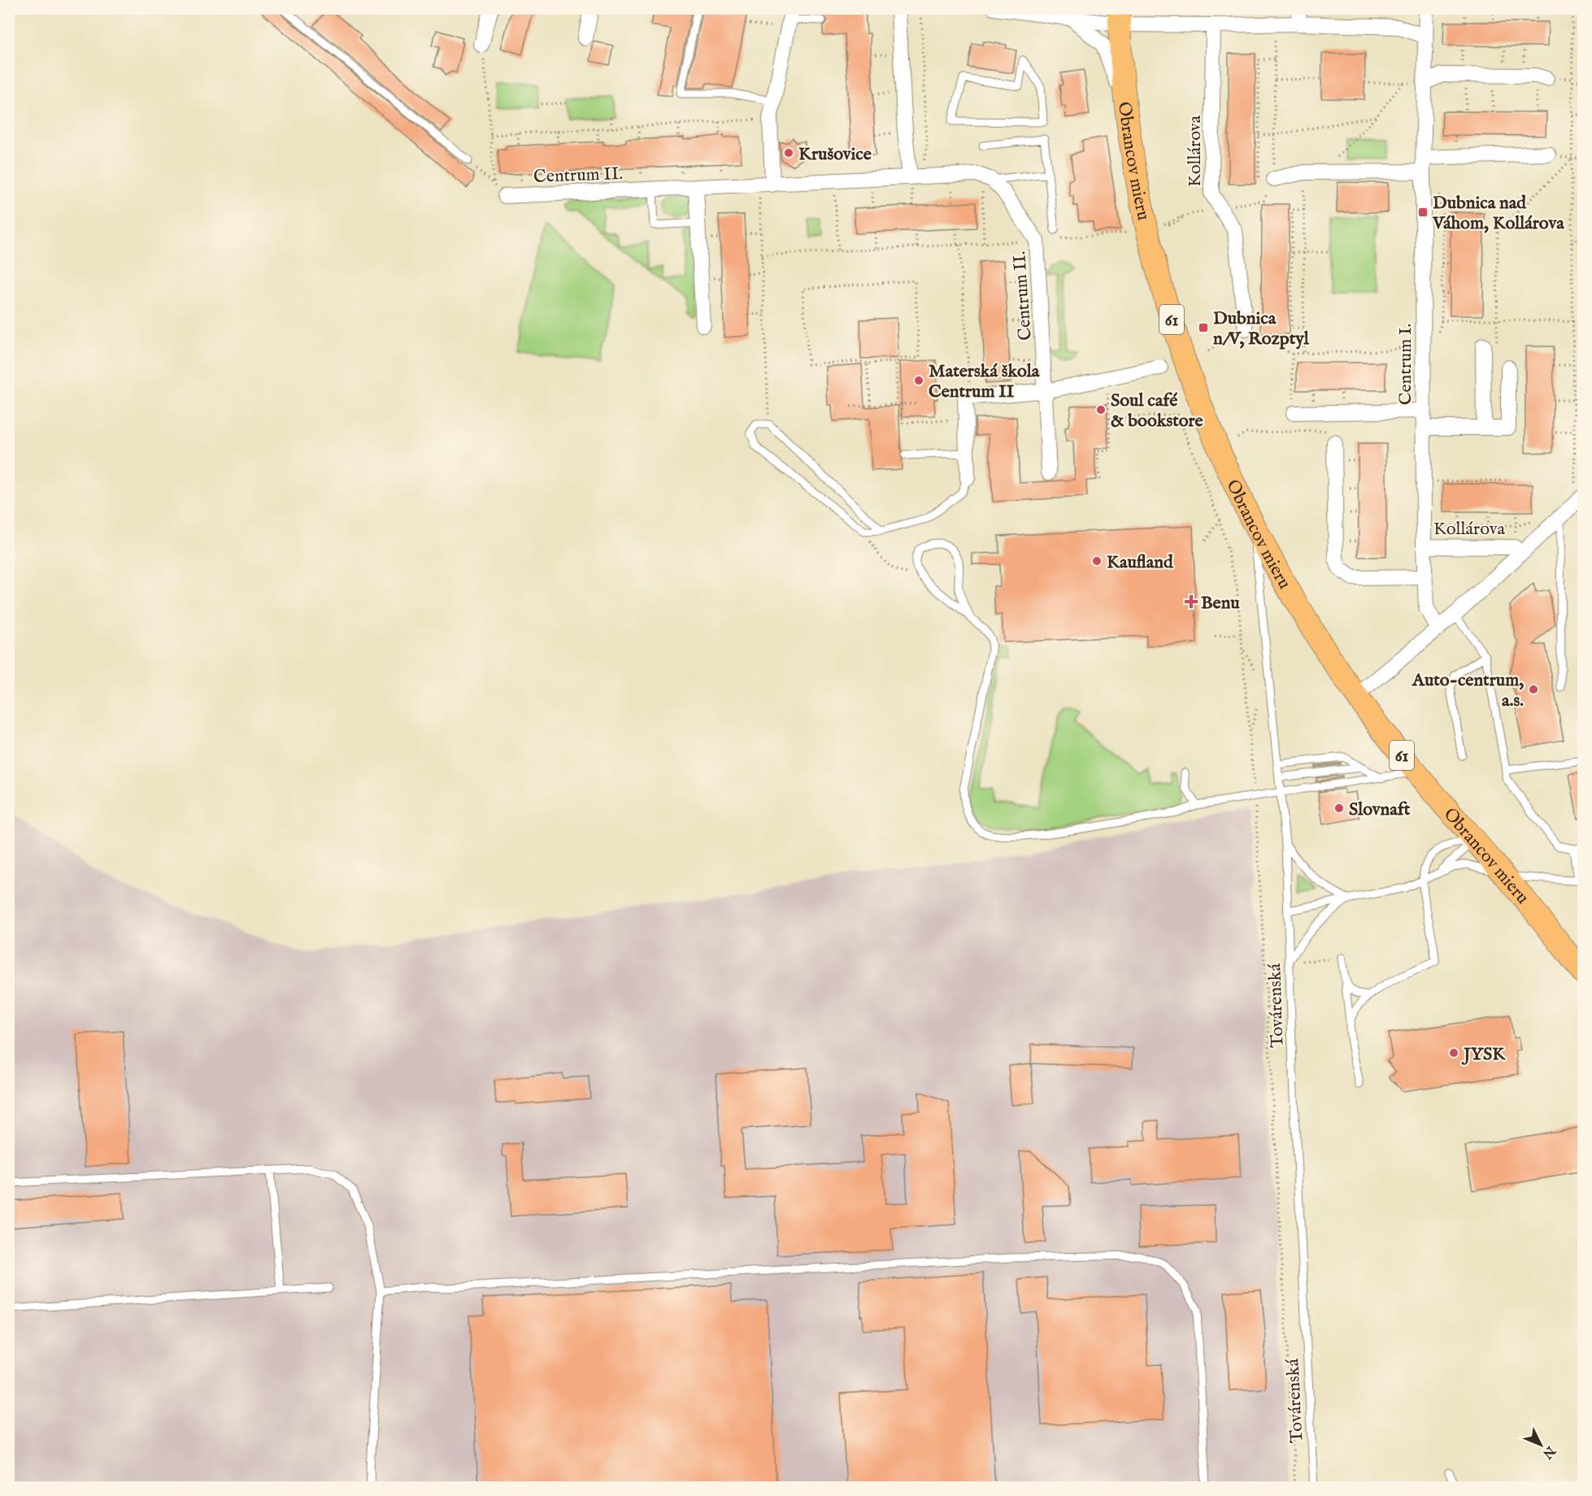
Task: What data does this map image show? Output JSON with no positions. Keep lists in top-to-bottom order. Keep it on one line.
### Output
{"streets":{"main road":["Obrancov mieru","61"],"street":["Kollárova","Centrum II.","Centrum I."],"lane":["Továrenská"]},"crossings":[["Obrancov mieru","Továrenská"]],"places":{"other":["Krušovice","Materská škola Centrum II","Soul café & bookstore","Kaufland","Auto-centrum, a.s.","Slovnaft","JYSK"],"transit":["Dubnica nad Váhom, Kollárova","Dubnica n/V, Rozptyl"],"health":["Benu"]},"north":"bottom right"}
